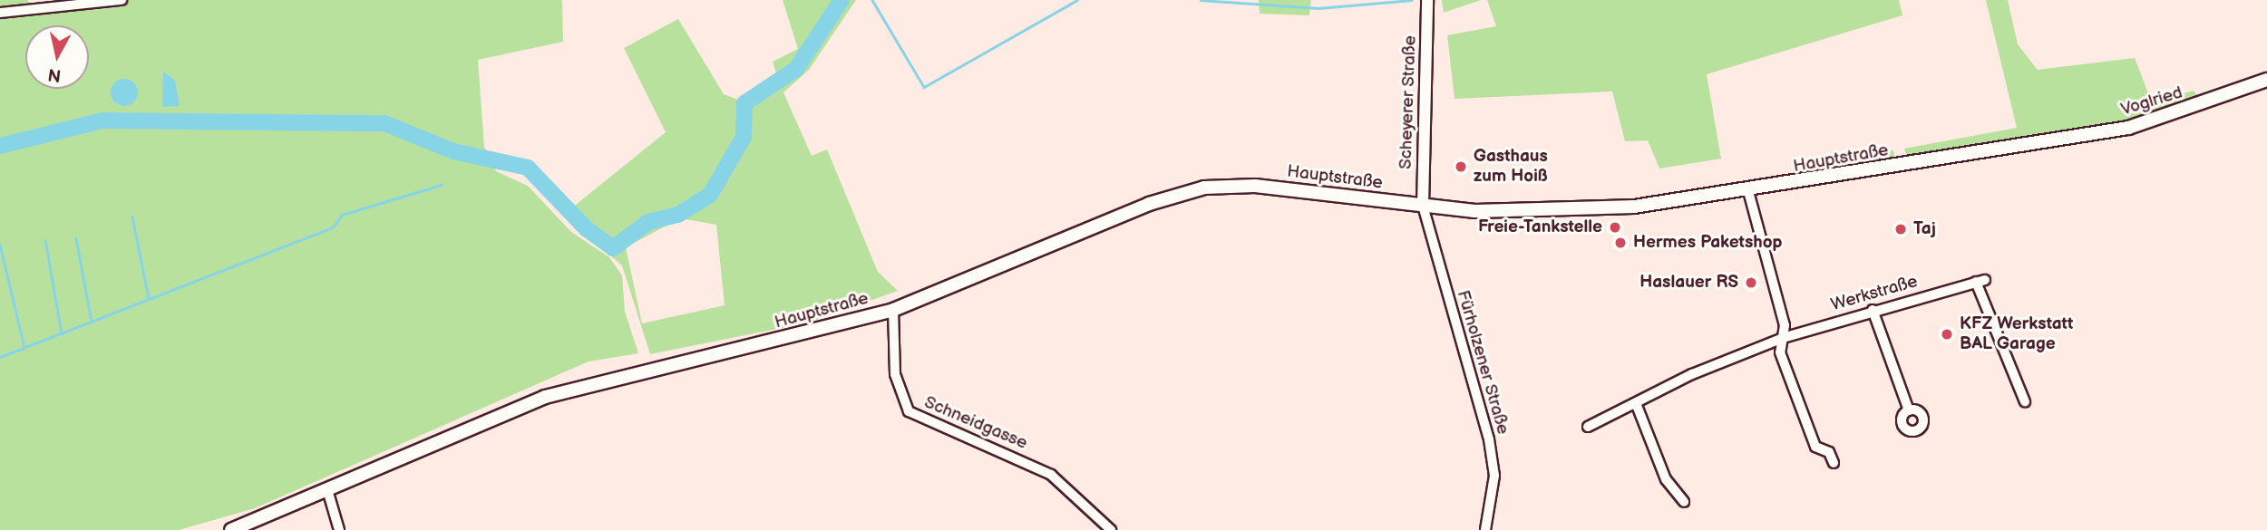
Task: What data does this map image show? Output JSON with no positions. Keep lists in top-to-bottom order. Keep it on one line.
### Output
{"streets":{"main road":["Voglried","Hauptstraße"],"street":["Scheyerer Straße","Werkstraße","Fürholzener Straße","Schneidgasse"]},"crossings":[["Voglried","Hauptstraße"],["Scheyerer Straße","Hauptstraße"],["Scheyerer Straße","Fürholzener Straße"],["Hauptstraße","Fürholzener Straße"],["Hauptstraße","Schneidgasse"]],"places":["Gasthaus zum Hoiß","Freie-Tankstelle","Taj","Hermes Paketshop","Haslauer RS","KFZ Werkstatt BAL Garage"],"north":"bottom"}
